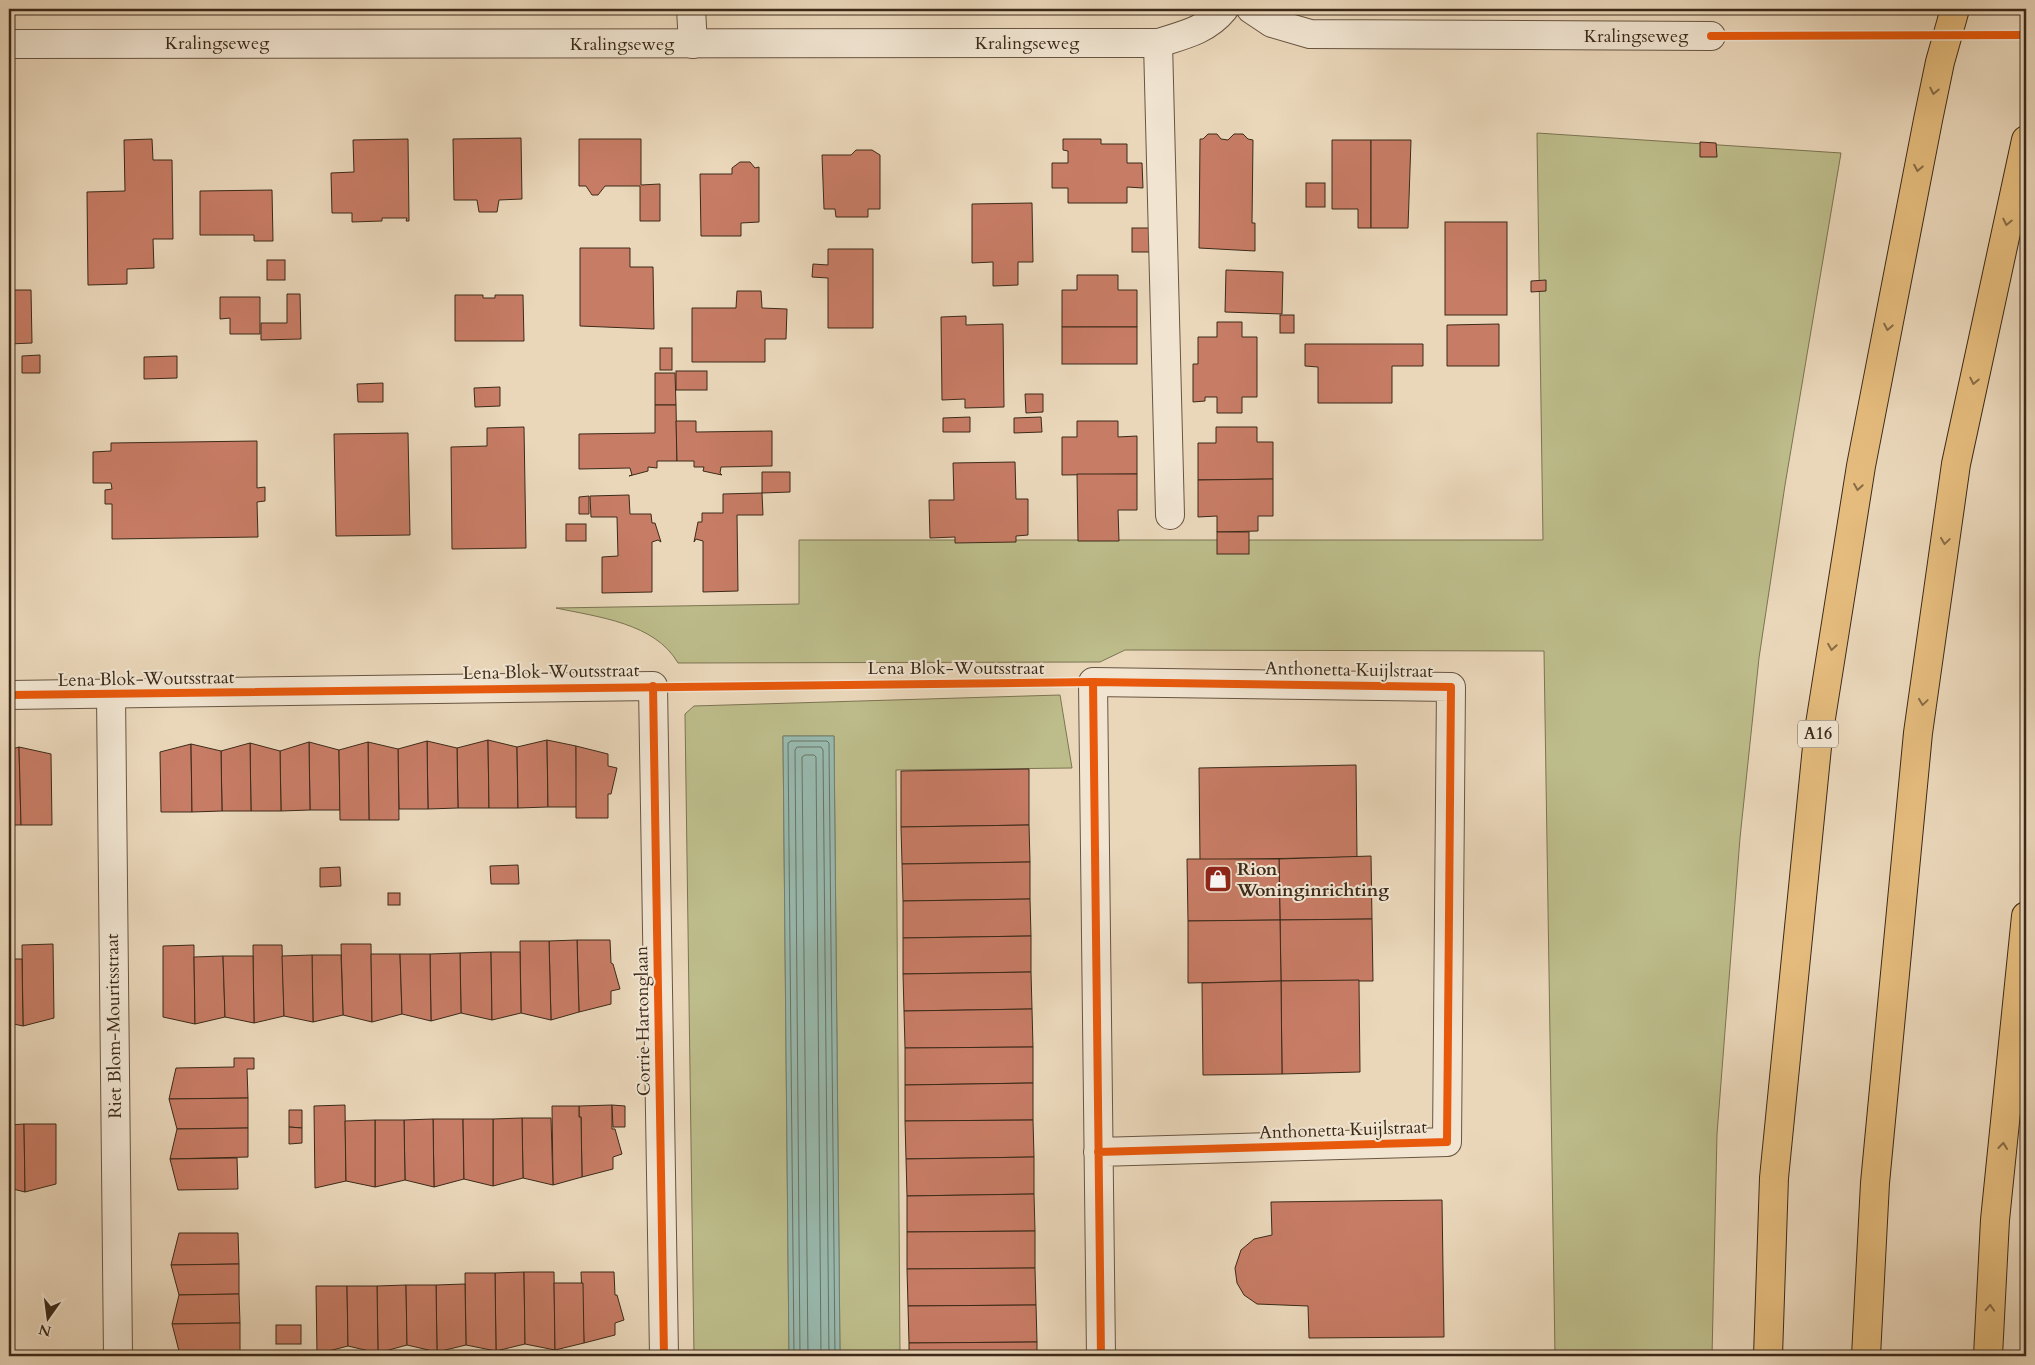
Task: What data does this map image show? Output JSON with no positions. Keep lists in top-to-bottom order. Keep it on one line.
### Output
{"streets":{"highway":["A16"],"street":["Kralingseweg","Lena Blok-Woutsstraat","Anthonetta Kuijlstraat","Corrie Hartonglaan","Riet Blom-Mouritsstraat"]},"crossings":[["Lena Blok-Woutsstraat","Corrie Hartonglaan"],["Lena Blok-Woutsstraat","Riet Blom-Mouritsstraat"]],"places":{"shop":["Rion Woninginrichting"]},"north":"bottom"}
